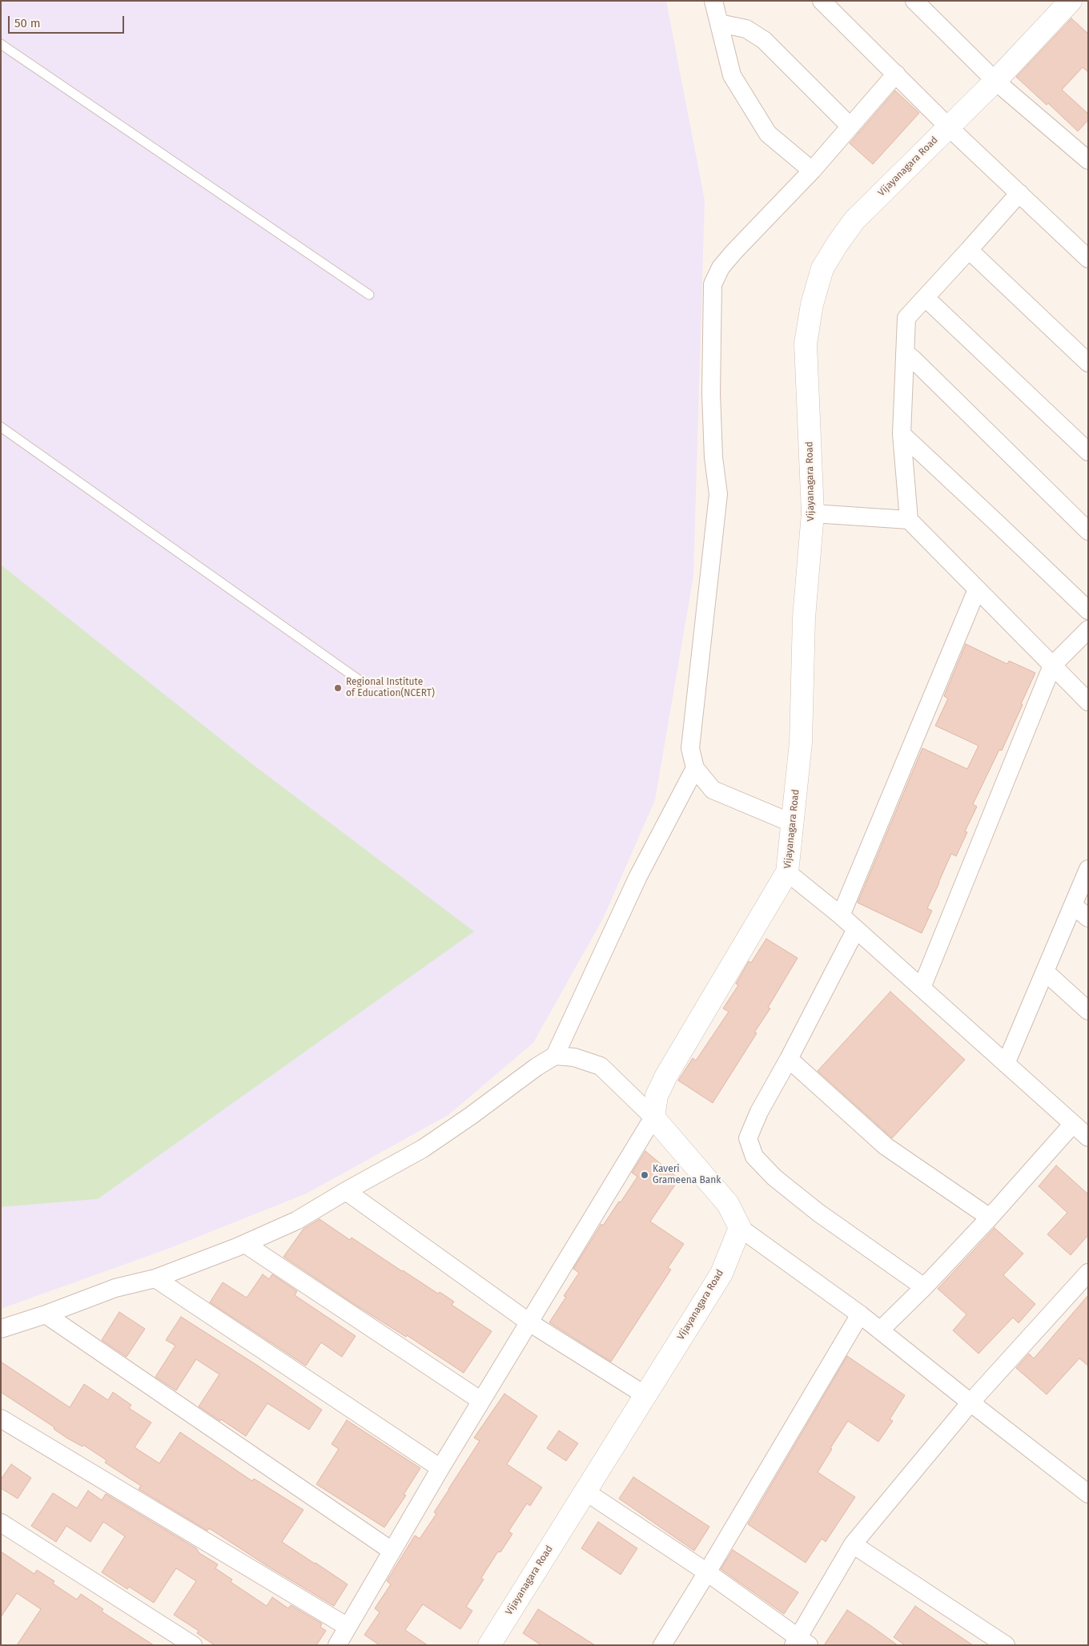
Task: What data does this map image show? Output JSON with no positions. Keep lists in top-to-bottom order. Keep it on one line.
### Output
{"streets":{"street":["Vijayanagara Road"]},"places":["Regional Institute of Education(NCERT)","Kaveri Grameena Bank"],"scale_bar":"50 m"}
